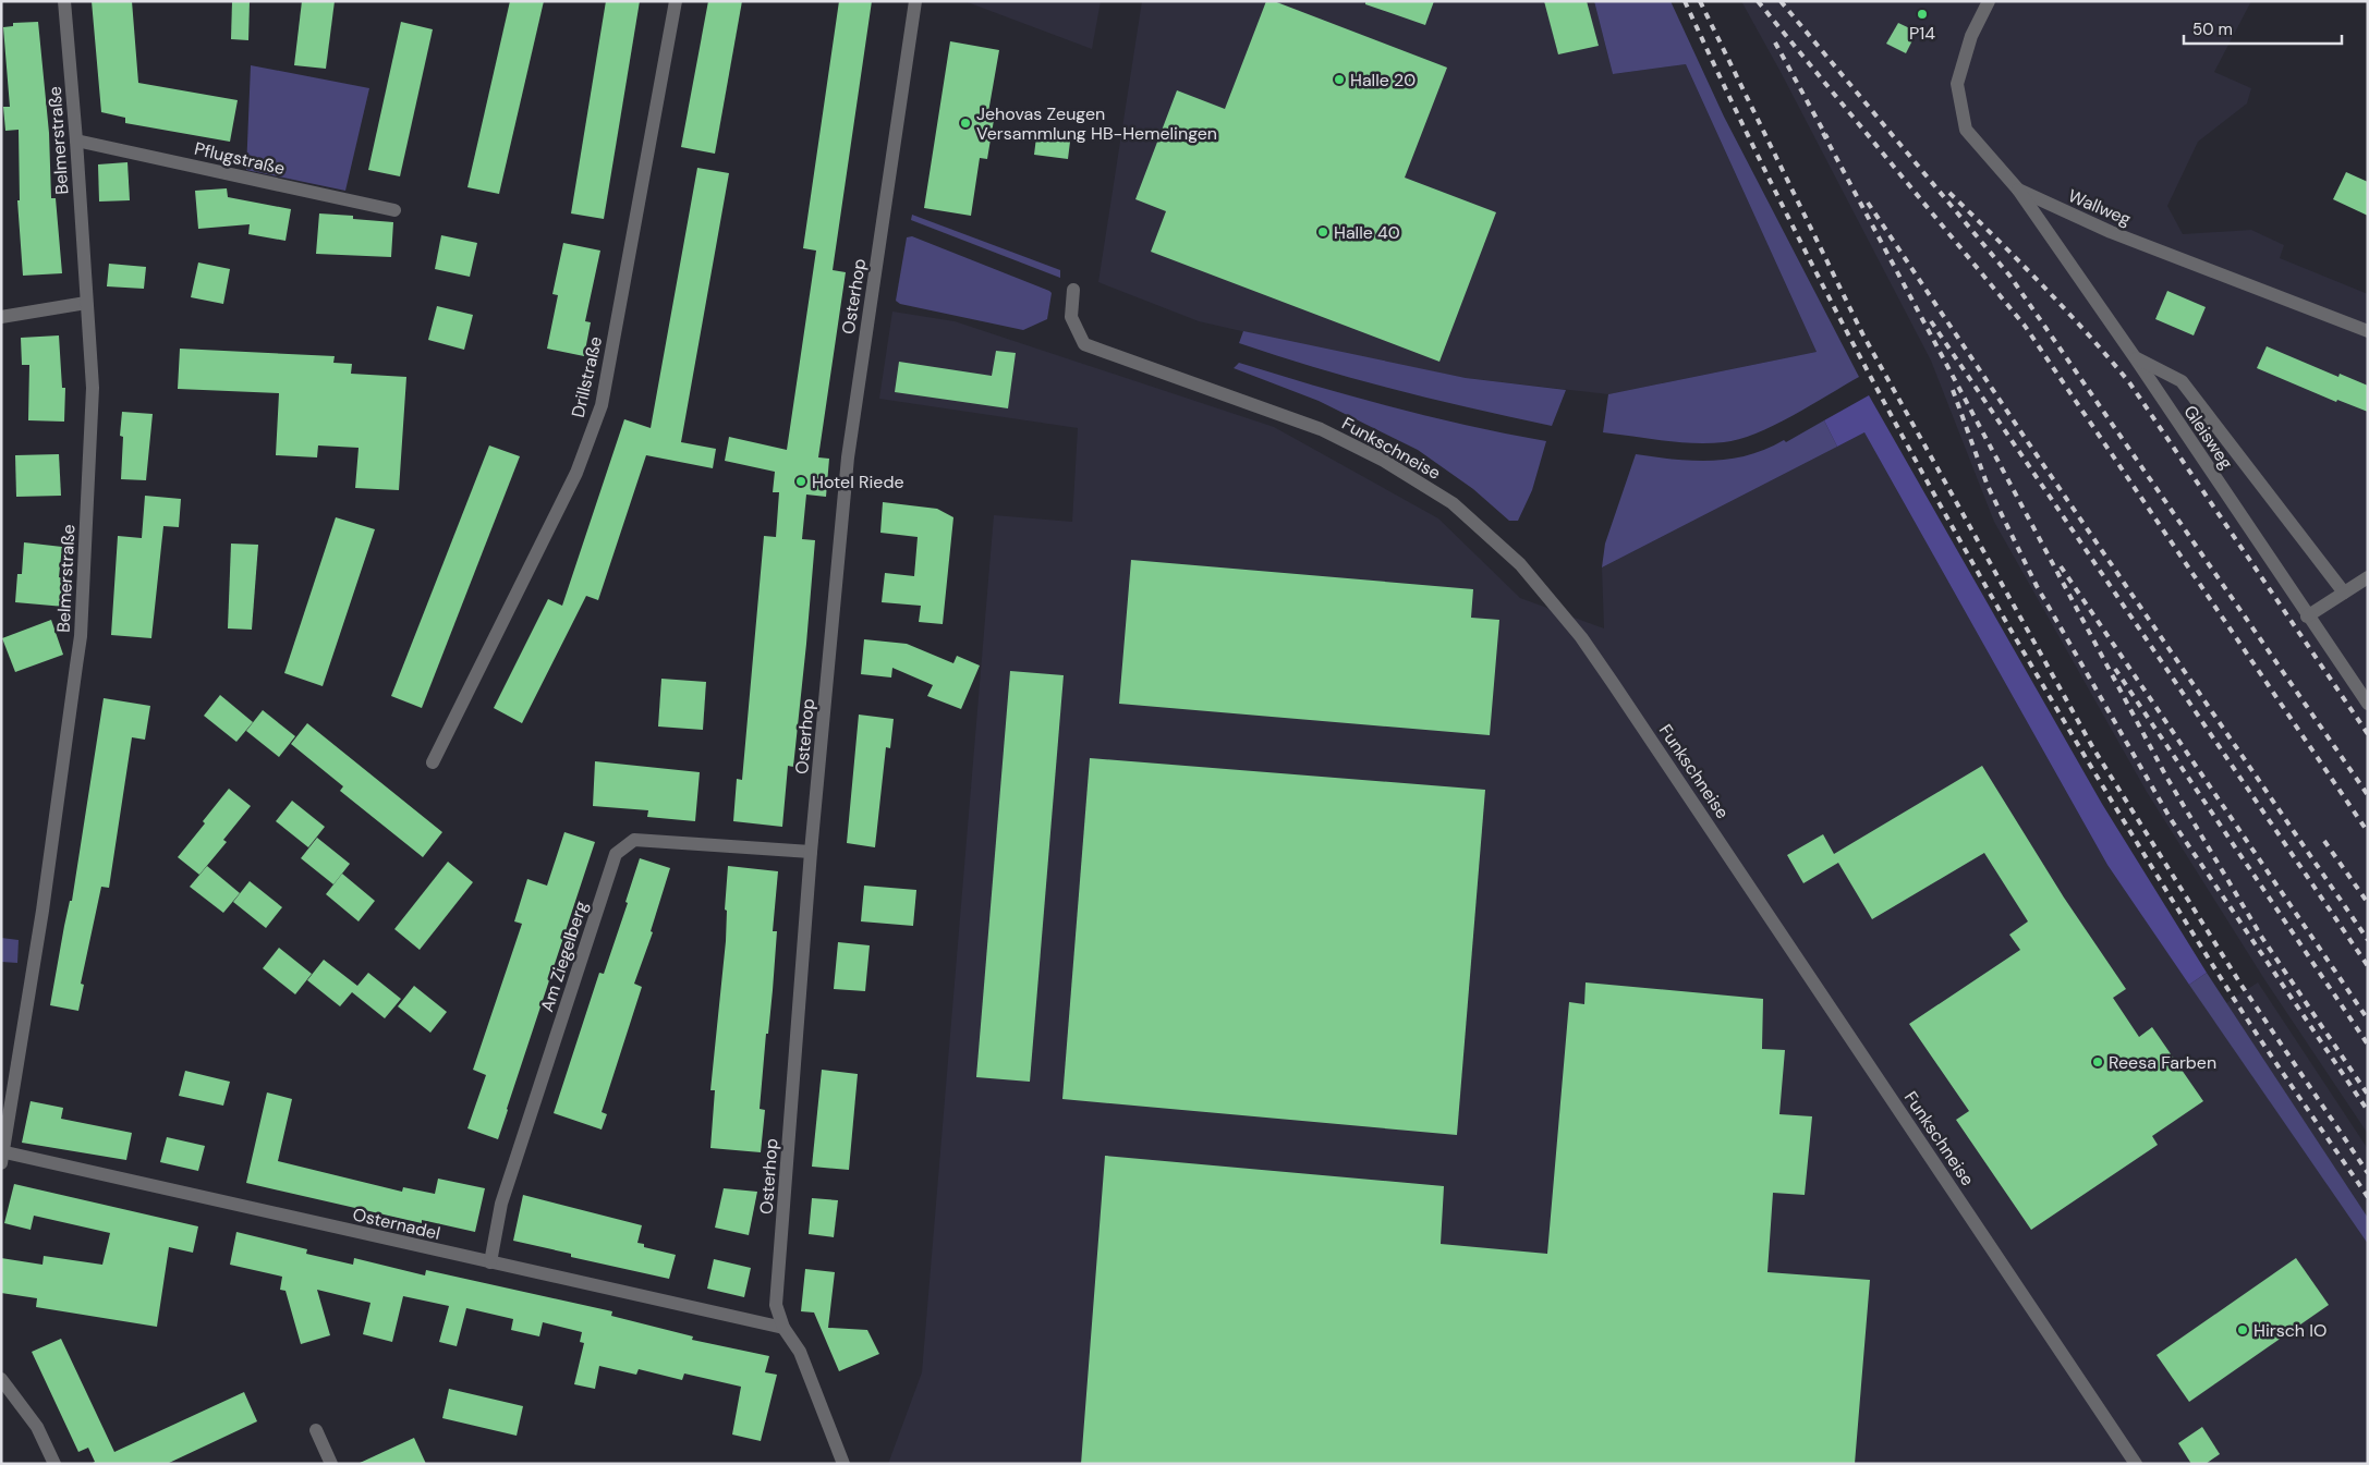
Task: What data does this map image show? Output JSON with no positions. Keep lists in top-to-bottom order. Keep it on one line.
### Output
{"streets":{"street":["Belmerstraße","Pflugstraße","Wallweg","Osterhop","Drillstraße","Gleisweg","Funkschneise","Am Ziegelberg","Osternadel"]},"crossings":[["Belmerstraße","Pflugstraße"],["Belmerstraße","Osternadel"],["Wallweg","Gleisweg"],["Osterhop","Am Ziegelberg"],["Osterhop","Osternadel"],["Am Ziegelberg","Osternadel"]],"places":["P14","Halle 20","Jehovas Zeugen Versammlung HB-Hemelingen","Halle 40","Hotel Riede","Reesa Farben","Hirsch IO"],"scale_bar":"50 m"}
